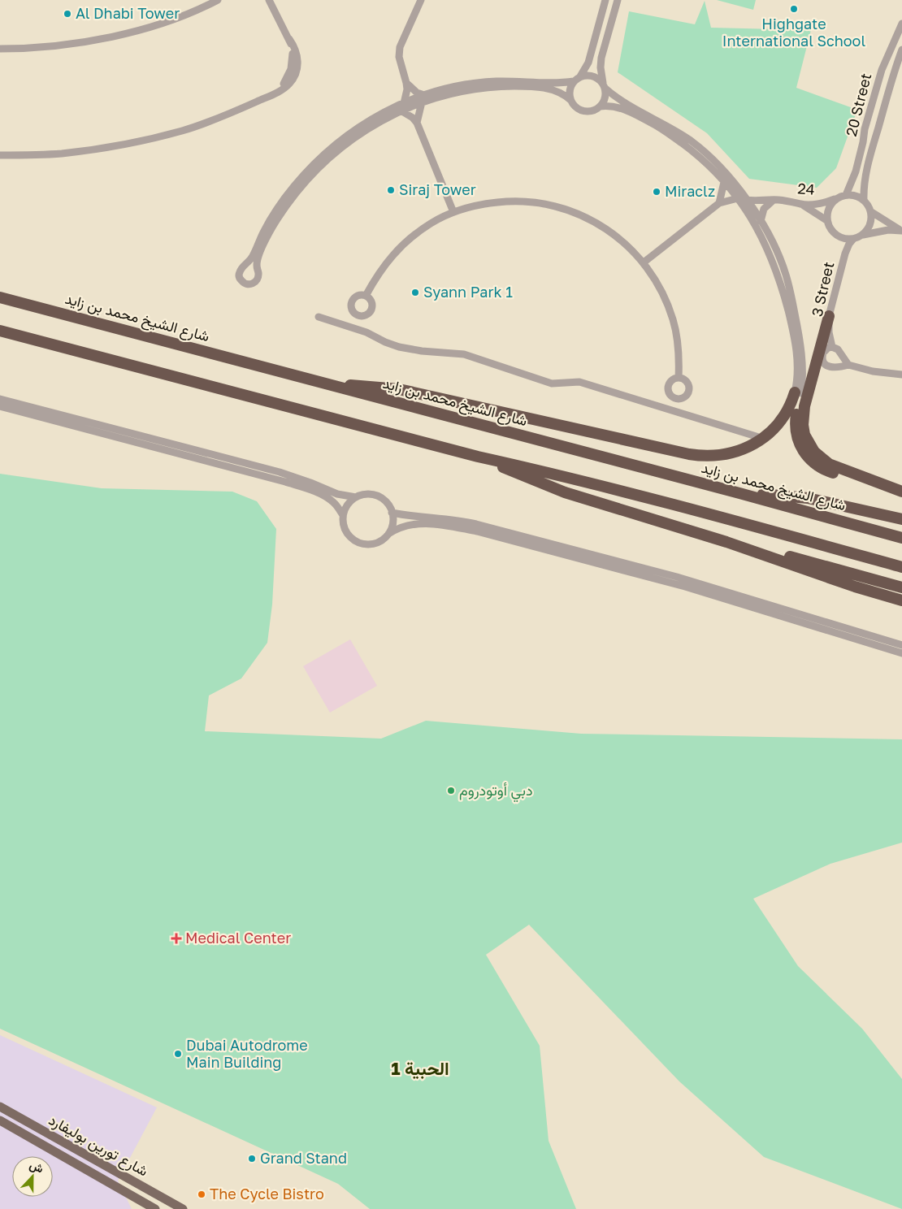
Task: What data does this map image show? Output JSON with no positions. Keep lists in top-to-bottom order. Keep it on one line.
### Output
{"streets":{"highway":["شارع الشيخ محمد بن زايد"],"main road":["شارع تورين بوليفارد"],"street":["20 Street","24","3 Street"]},"crossings":[["20 Street","24"],["20 Street","3 Street"],["24","3 Street"]],"districts":["الحبية 1"],"places":{"other":["Highgate International School","Al Dhabi Tower","Siraj Tower","Miraclz","Syann Park 1","دبي أوتودروم","Dubai Autodrome Main Building","Grand Stand","The Cycle Bistro"],"health":["Medical Center"]},"north":"top"}
